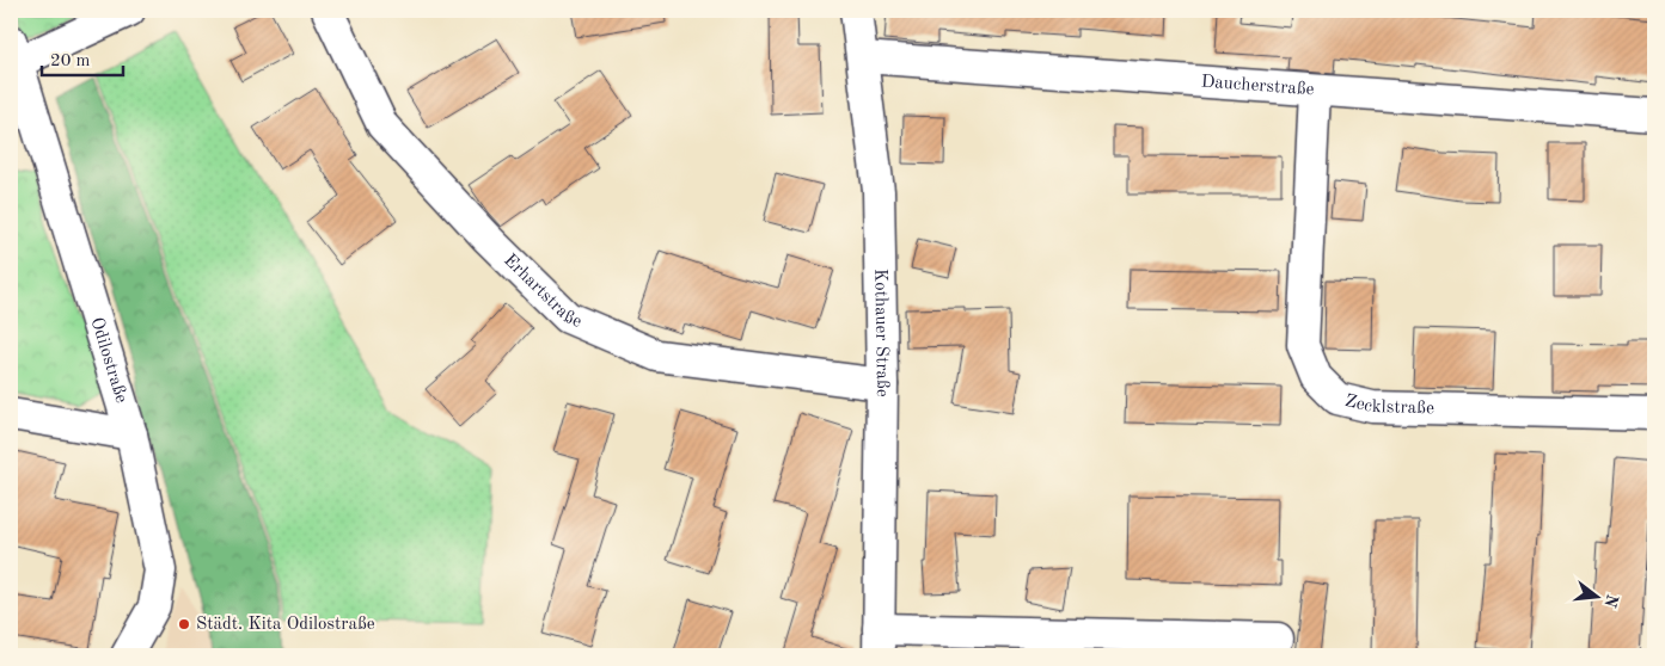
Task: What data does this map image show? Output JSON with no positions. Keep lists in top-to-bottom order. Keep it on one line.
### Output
{"streets":{"street":["Daucherstraße","Erhartstraße","Kothauer Straße","Odilostraße","Zecklstraße"]},"crossings":[["Daucherstraße","Kothauer Straße"],["Daucherstraße","Zecklstraße"],["Erhartstraße","Kothauer Straße"]],"places":["Städt. Kita Odilostraße"],"scale_bar":"20 m","north":"right"}
